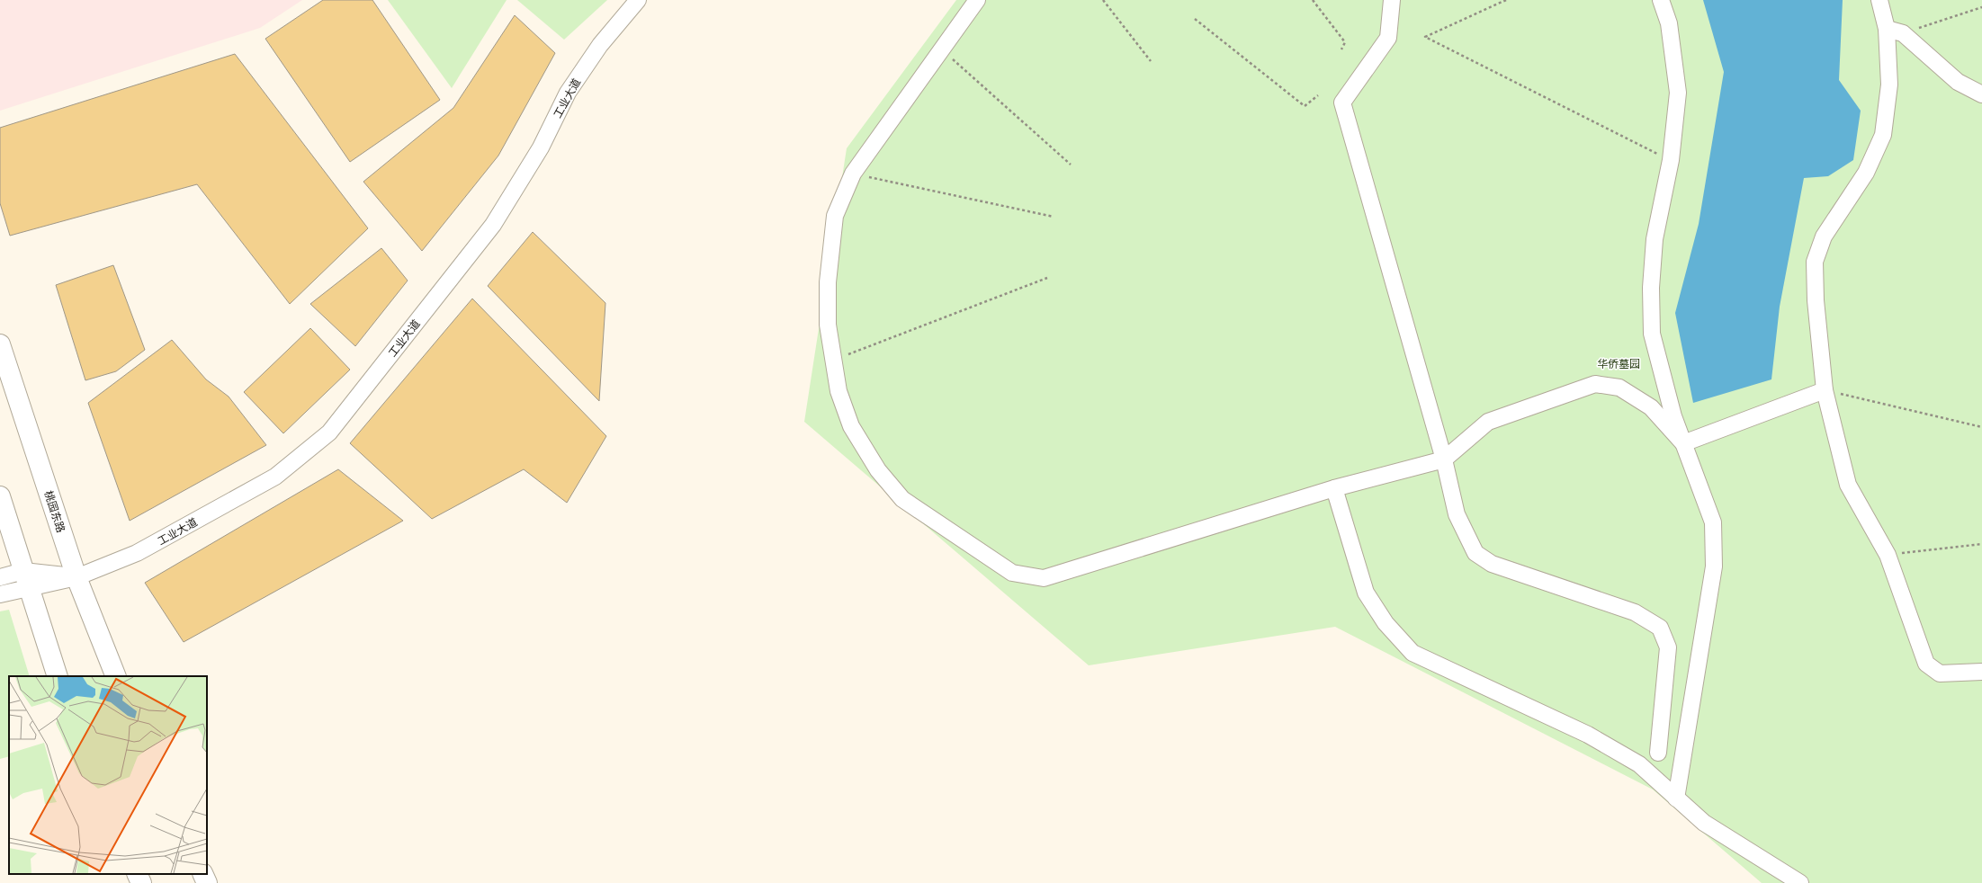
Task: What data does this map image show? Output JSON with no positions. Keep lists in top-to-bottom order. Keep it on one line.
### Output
{"streets":{"main road":["桃园东路"],"street":["工业大道"]},"crossings":[["工业大道","桃园东路"]],"parks":["华侨墓园"]}
